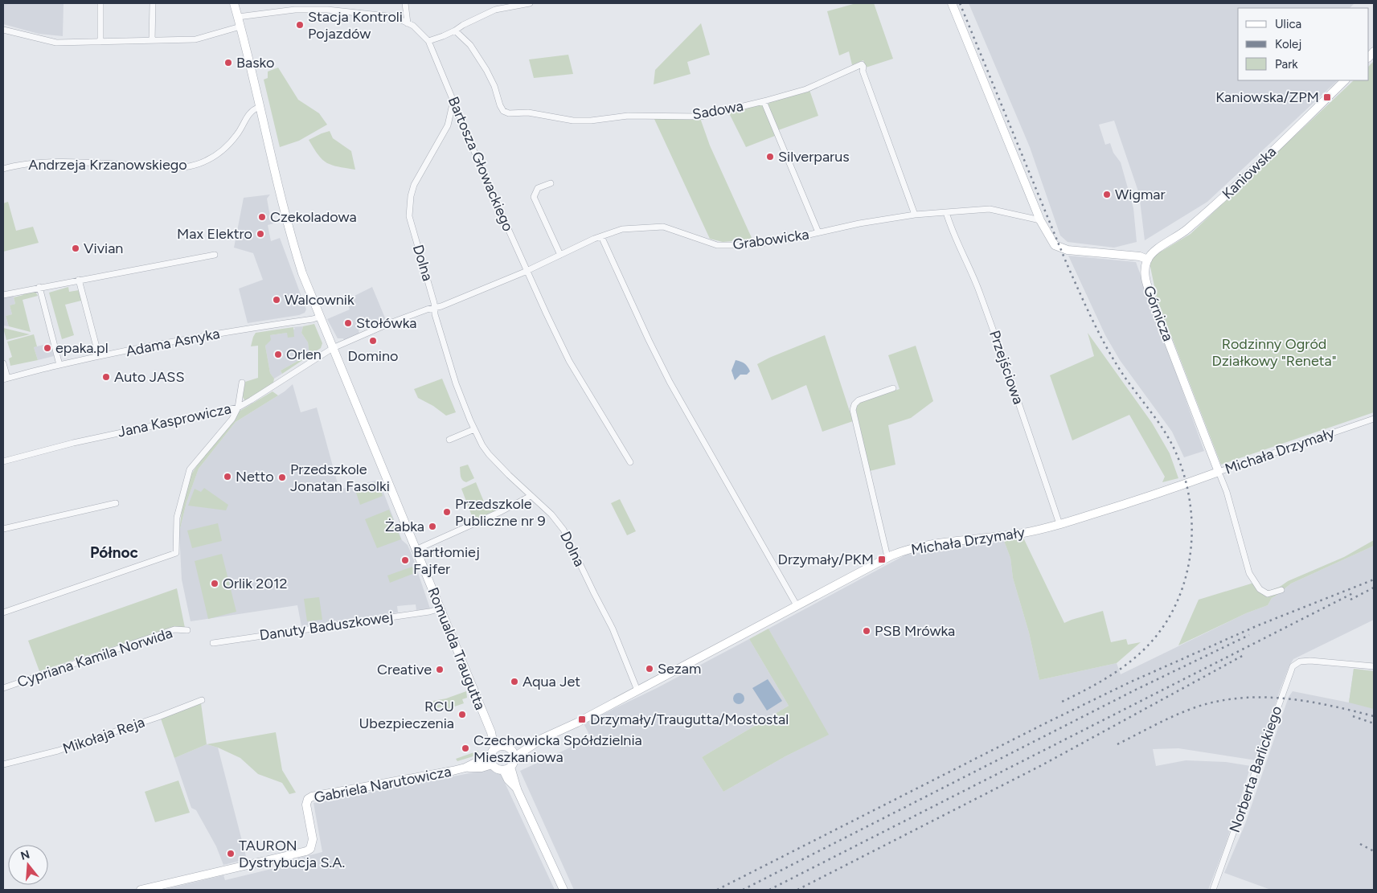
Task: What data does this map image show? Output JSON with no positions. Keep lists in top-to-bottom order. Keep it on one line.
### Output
{"streets":{"street":["Sadowa","Bartosza Głowackiego","Andrzeja Krzanowskiego","Kaniowska","Grabowicka","Dolna","Górnicza","Adama Asnyka","Przejściowa","Jana Kasprowicza","Michała Drzymały","Danuty Baduszkowej","Romualda Traugutta","Cypriana Kamila Norwida","Mikołaja Reja","Norberta Barlickiego","Gabriela Narutowicza"]},"crossings":[["Sadowa","Grabowicka"],["Bartosza Głowackiego","Grabowicka"],["Bartosza Głowackiego","Dolna"],["Bartosza Głowackiego","Romualda Traugutta"],["Andrzeja Krzanowskiego","Romualda Traugutta"],["Kaniowska","Górnicza"],["Grabowicka","Dolna"],["Grabowicka","Przejściowa"],["Grabowicka","Jana Kasprowicza"],["Grabowicka","Romualda Traugutta"],["Dolna","Michała Drzymały"],["Górnicza","Michała Drzymały"],["Adama Asnyka","Romualda Traugutta"],["Przejściowa","Michała Drzymały"],["Jana Kasprowicza","Romualda Traugutta"],["Michała Drzymały","Romualda Traugutta"],["Michała Drzymały","Gabriela Narutowicza"],["Danuty Baduszkowej","Romualda Traugutta"],["Romualda Traugutta","Gabriela Narutowicza"]],"districts":["Północ"],"parks":["Rodzinny Ogród Działkowy \"Reneta\""],"places":{"other":["Stacja Kontroli Pojazdów","Basko","Silverparus","Wigmar","Czekoladowa","Max Elektro","Vivian","Walcownik","Stołówka","Domino","epaka.pl","Orlen","Auto JASS","Netto","Przedszkole Jonatan Fasolki","Przedszkole Publiczne nr 9","Żabka","Bartłomiej Fajfer","Orlik 2012","PSB Mrówka","Sezam","Creative","Aqua Jet","RCU Ubezpieczenia","Czechowicka Spółdzielnia Mieszkaniowa","TAURON Dystrybucja S.A."],"transit":["Kaniowska/ZPM","Drzymały/PKM","Drzymały/Traugutta/Mostostal"]},"legend":["Ulica","Kolej","Park"],"north":"top"}
